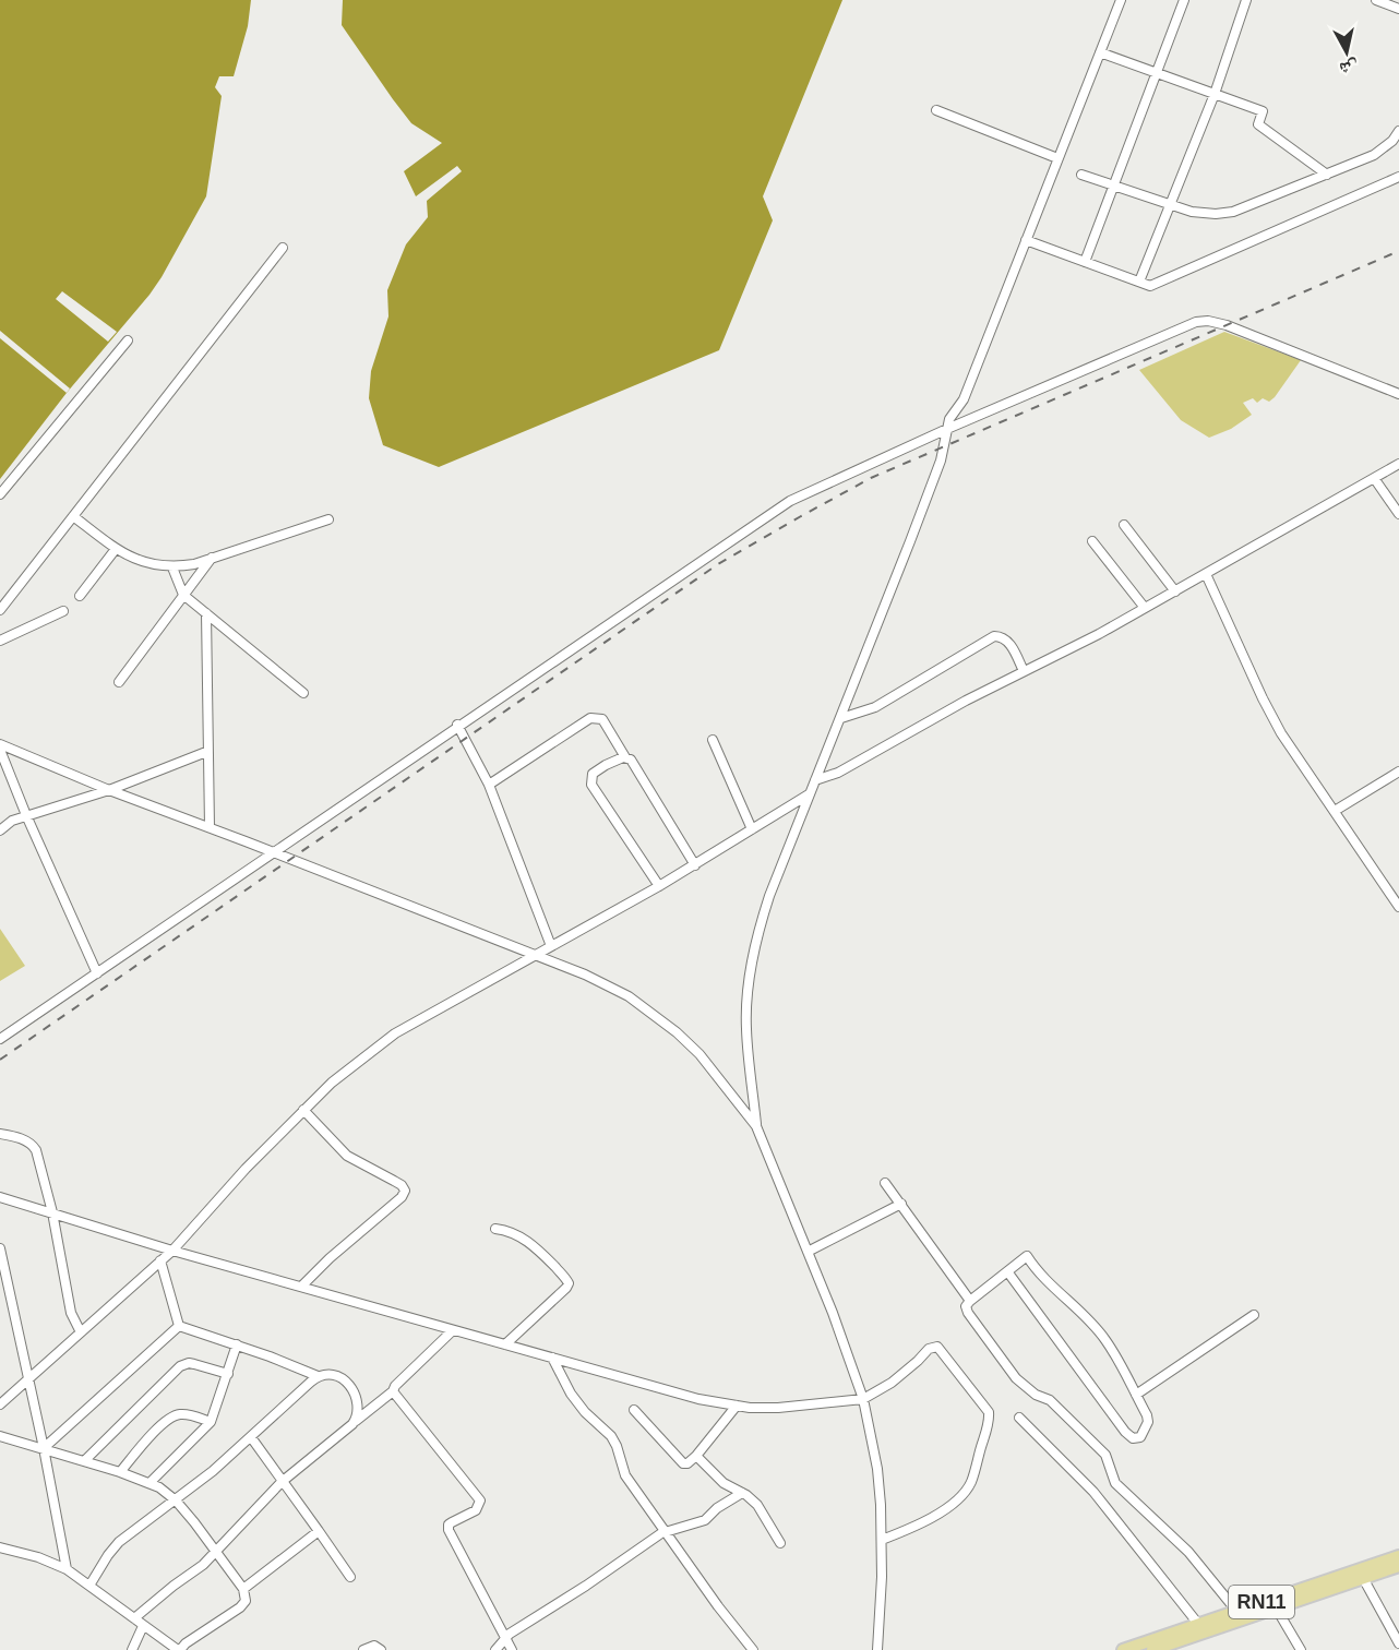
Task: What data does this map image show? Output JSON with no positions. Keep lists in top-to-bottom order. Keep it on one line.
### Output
{"streets":{"main road":["RN11"]},"north":"bottom"}
